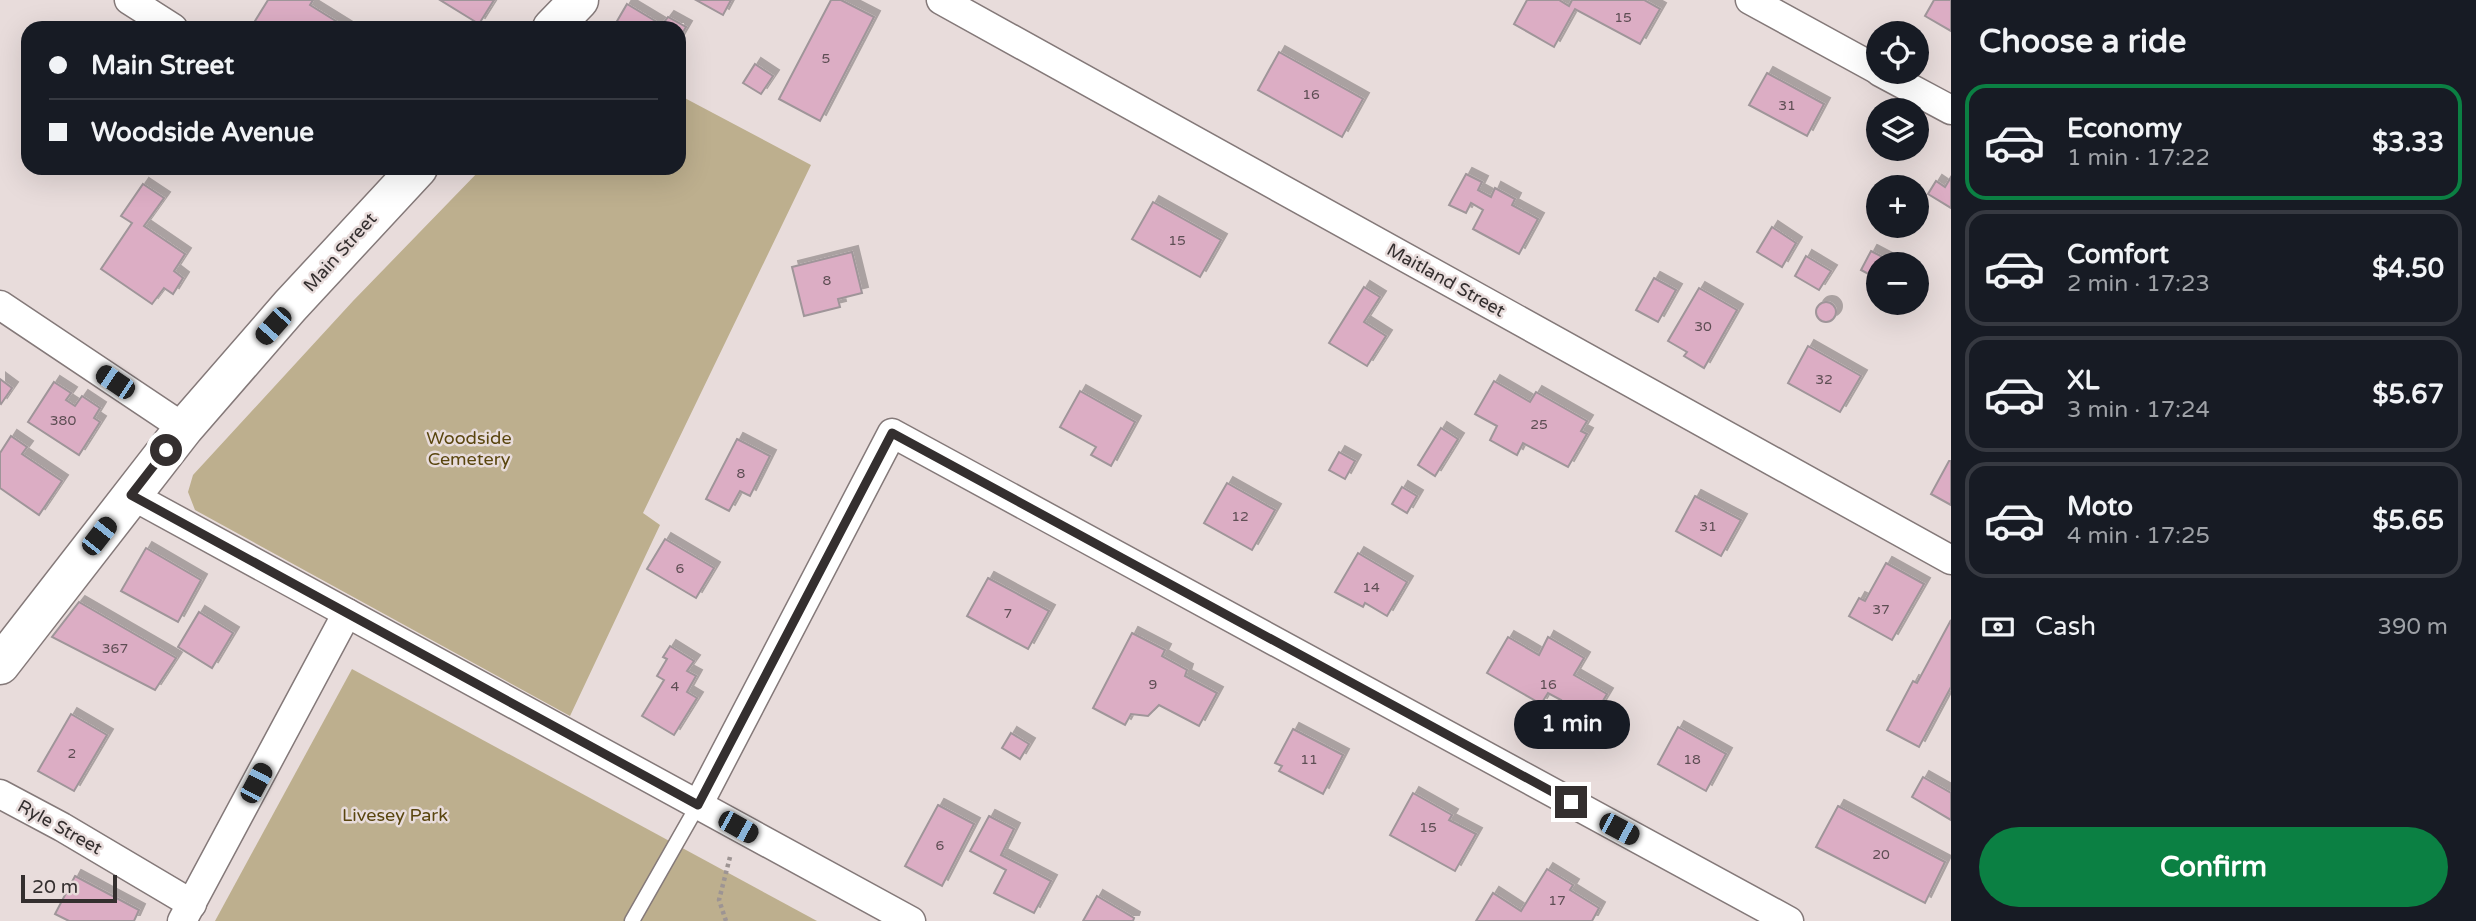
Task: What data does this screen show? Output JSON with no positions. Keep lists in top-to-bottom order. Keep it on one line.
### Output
{"streets":{"main road":["Main Street"],"street":["Maitland Street","Ryle Street"]},"parks":["Woodside Cemetery","Livesey Park"],"house_numbers":["15","5","16","31","15","8","30","32","380","25","8","12","31","6","14","37","7","367","9","16","4","2","11","18","15","6","20","17"],"scale_bar":"20 m","page":{"heading":"Choose a ride","map_buttons":["+","−"],"banner":["Main Street","Woodside Avenue"],"list":[{"name":"Economy","note":"1 min · 17:22","value":"$3.33"},{"name":"Comfort","note":"2 min · 17:23","value":"$4.50"},{"name":"XL","note":"3 min · 17:24","value":"$5.67"},{"name":"Moto","note":"4 min · 17:25","value":"$5.65"}],"pay":["Cash","390 m"],"bubble":"1 min","buttons":"Confirm","scale":"20 m"}}
